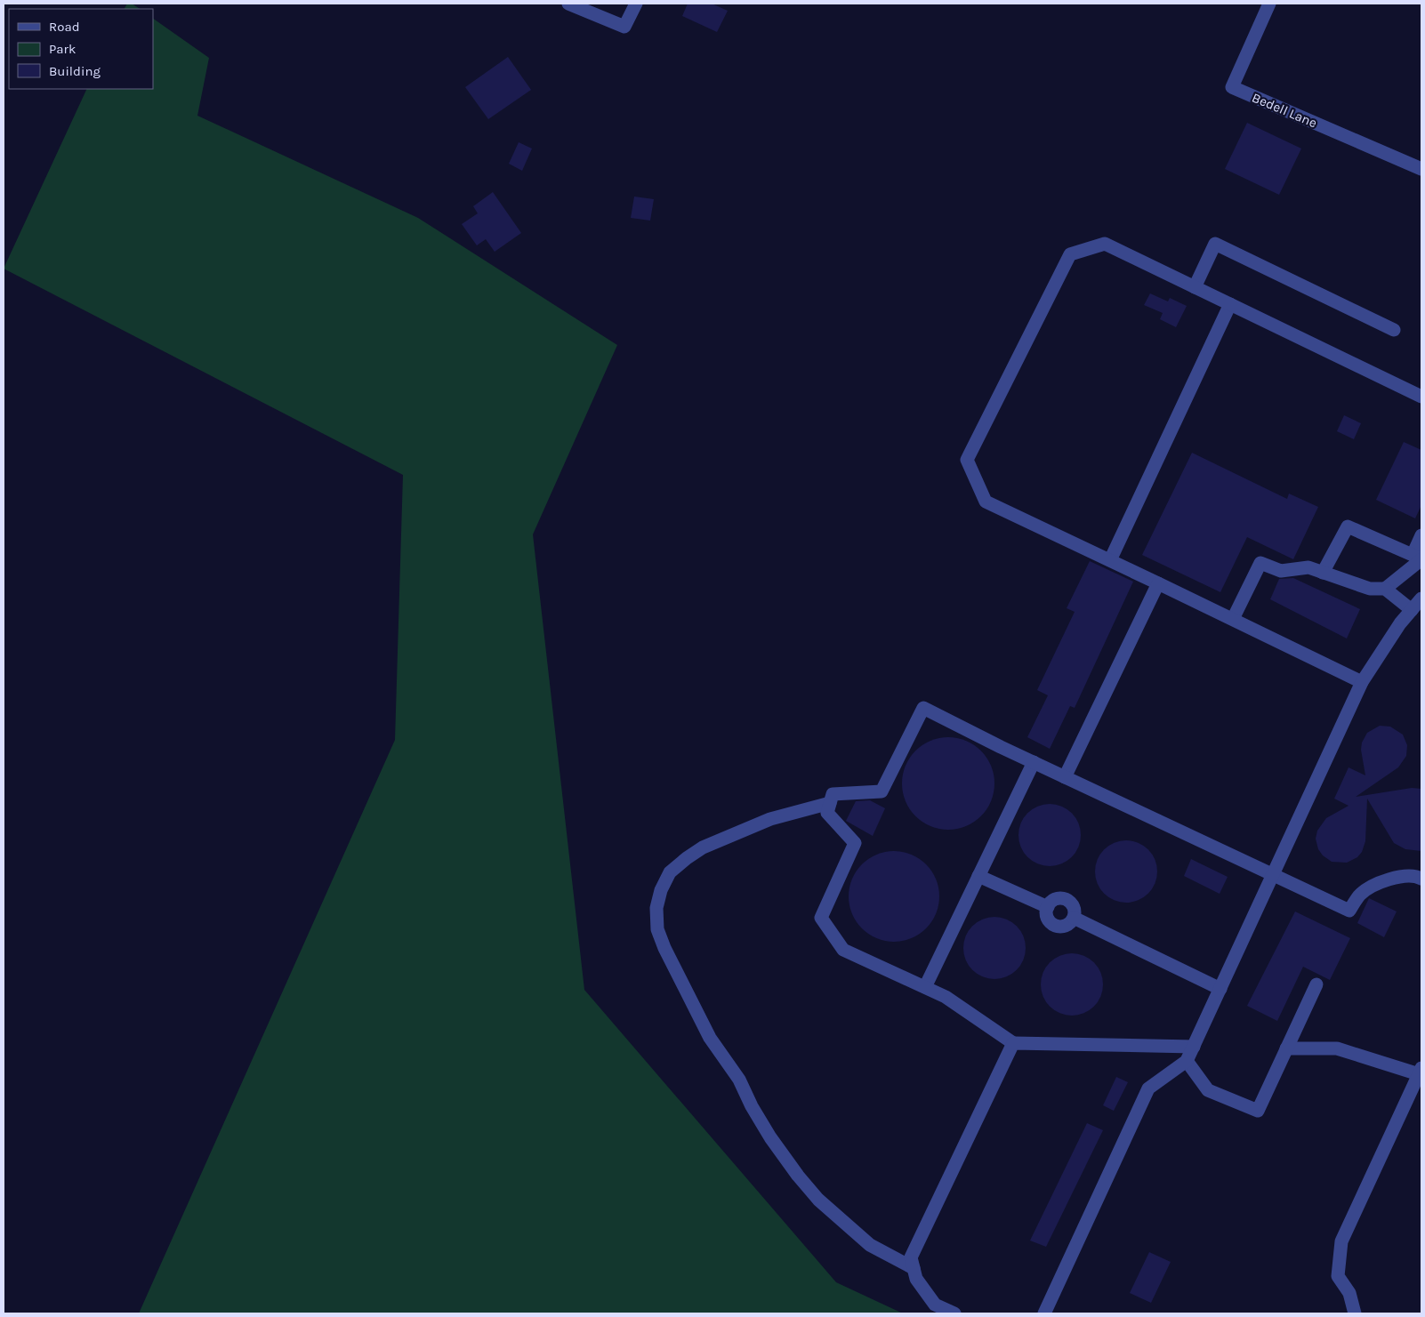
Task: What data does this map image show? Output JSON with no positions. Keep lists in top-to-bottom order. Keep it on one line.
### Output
{"streets":{"street":["Bedell Lane"]},"legend":["Road","Park","Building"]}
